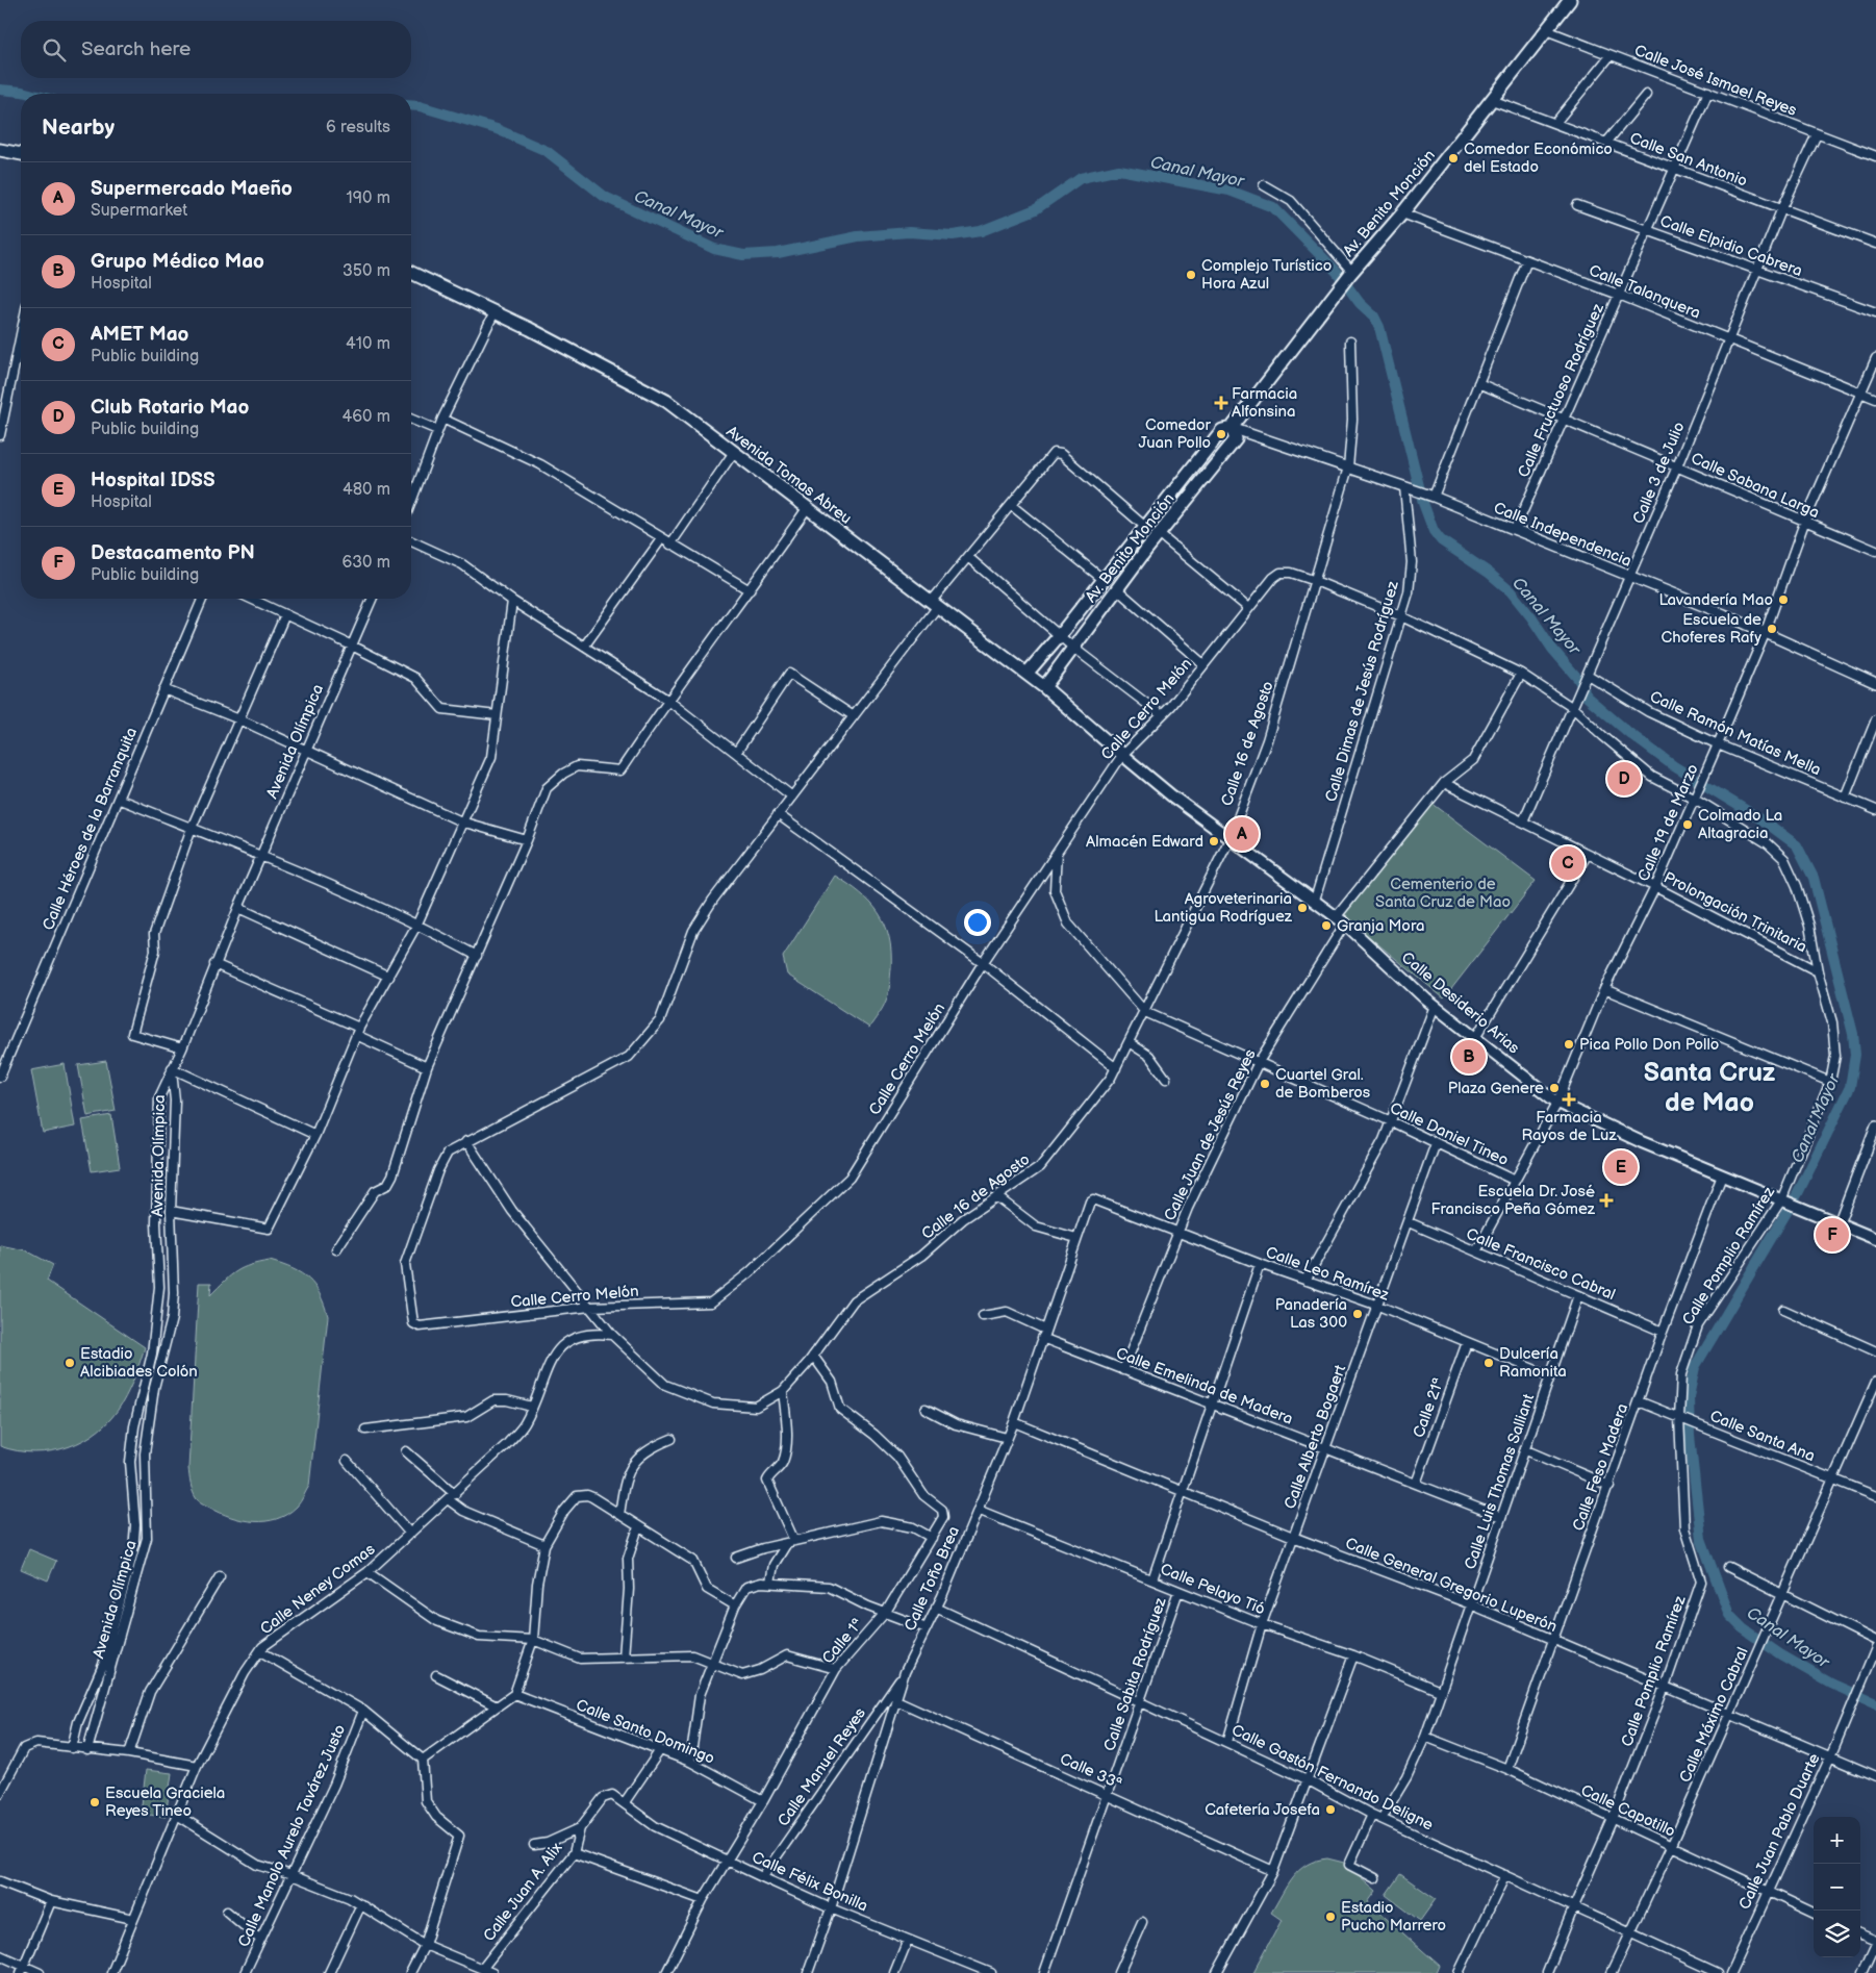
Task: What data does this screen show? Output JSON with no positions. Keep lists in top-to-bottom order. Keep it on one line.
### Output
{"streets":{"main road":["Av. Benito Monción","Avenida Tomas Abreu","Calle Desiderio Arias"],"street":["Calle José Ismael Reyes","Calle San Antonio","Calle Elpidio Cabrera","Calle Talanquera","Calle Fructuoso Rodríguez","Calle 3 de Julio","Calle Sabana Larga","Calle Independencia","Calle Dimas de Jesús Rodríguez","Calle Cerro Melón","Calle Ramón Matías Mella","Avenida Olímpica","Calle 16 de Agosto","Calle 19 de Marzo","Calle Héroes de la Barranquita","Prolongación Trinitaria","Calle Daniel Tineo","Calle Juan de Jesús Reyes","Calle Pomplio Ramírez","Calle Francisco Cabral","Calle Leo Ramírez","Calle Emelinda de Madera","Calle 21ª","Calle Santa Ana","Calle Alberto Bogaert","Calle Feso Madera","Calle Luis Thomas Salliant","Calle Toño Brea","Calle General Gregorio Luperón","Calle Neney Comas","Calle Pelayo Tió","Calle 1ª","Calle Sabita Rodríguez","Calle Máximo Cabral","Calle Santo Domingo","Calle Manuel Reyes","Calle 33ª","Calle Gastón Fernando Deligne","Calle Capotillo","Calle Juan Pablo Duarte","Calle Manolo Aurelo Tavárez Justo","Calle Félix Bonilla","Calle Juan A. Alix"]},"crossings":[["Calle José Ismael Reyes","Av. Benito Monción"],["Calle José Ismael Reyes","Calle Fructuoso Rodríguez"],["Calle José Ismael Reyes","Calle 3 de Julio"],["Calle San Antonio","Av. Benito Monción"],["Calle San Antonio","Calle Fructuoso Rodríguez"],["Calle San Antonio","Calle 3 de Julio"],["Av. Benito Monción","Calle Talanquera"],["Av. Benito Monción","Avenida Tomas Abreu"],["Av. Benito Monción","Calle Independencia"],["Av. Benito Monción","Calle Cerro Melón"],["Calle Elpidio Cabrera","Calle Fructuoso Rodríguez"],["Calle Elpidio Cabrera","Calle 3 de Julio"],["Calle Talanquera","Calle Fructuoso Rodríguez"],["Calle Talanquera","Calle 3 de Julio"],["Calle Talanquera","Calle 19 de Marzo"],["Calle Fructuoso Rodríguez","Calle Sabana Larga"],["Calle Fructuoso Rodríguez","Calle Independencia"],["Calle 3 de Julio","Calle Sabana Larga"],["Calle 3 de Julio","Calle Independencia"],["Calle 3 de Julio","Calle Ramón Matías Mella"],["Calle 3 de Julio","Prolongación Trinitaria"],["Calle 3 de Julio","Calle Pomplio Ramírez"],["Avenida Tomas Abreu","Calle Cerro Melón"],["Avenida Tomas Abreu","Calle Desiderio Arias"],["Calle Sabana Larga","Calle 19 de Marzo"],["Calle Independencia","Calle Dimas de Jesús Rodríguez"],["Calle Independencia","Calle 16 de Agosto"],["Calle Independencia","Calle 19 de Marzo"],["Calle Dimas de Jesús Rodríguez","Calle Desiderio Arias"],["Calle Dimas de Jesús Rodríguez","Calle Pomplio Ramírez"],["Calle Cerro Melón","Calle 16 de Agosto"],["Calle Cerro Melón","Calle Desiderio Arias"],["Calle Cerro Melón","Calle Daniel Tineo"],["Calle Cerro Melón","Calle Pomplio Ramírez"],["Calle Ramón Matías Mella","Calle 19 de Marzo"],["Calle 16 de Agosto","Calle Desiderio Arias"],["Calle 16 de Agosto","Calle Daniel Tineo"],["Calle 16 de Agosto","Calle Pomplio Ramírez"],["Calle 16 de Agosto","Calle Neney Comas"],["Calle 16 de Agosto","Calle 1ª"],["Calle 19 de Marzo","Prolongación Trinitaria"],["Calle 19 de Marzo","Calle Desiderio Arias"],["Calle 19 de Marzo","Calle Daniel Tineo"],["Calle 19 de Marzo","Calle Pomplio Ramírez"],["Calle 19 de Marzo","Calle Francisco Cabral"],["Prolongación Trinitaria","Calle Juan de Jesús Reyes"],["Prolongación Trinitaria","Calle Pomplio Ramírez"],["Calle Desiderio Arias","Calle Juan de Jesús Reyes"],["Calle Desiderio Arias","Calle Pomplio Ramírez"],["Calle Desiderio Arias","Calle Feso Madera"],["Calle Daniel Tineo","Calle Juan de Jesús Reyes"],["Calle Daniel Tineo","Calle Alberto Bogaert"],["Calle Juan de Jesús Reyes","Calle Pomplio Ramírez"],["Calle Juan de Jesús Reyes","Calle Leo Ramírez"],["Calle Juan de Jesús Reyes","Calle Emelinda de Madera"],["Calle Pomplio Ramírez","Calle Santa Ana"],["Calle Pomplio Ramírez","Calle General Gregorio Luperón"],["Calle Pomplio Ramírez","Calle Gastón Fernando Deligne"],["Calle Pomplio Ramírez","Calle Capotillo"],["Calle Francisco Cabral","Calle Alberto Bogaert"],["Calle Francisco Cabral","Calle Feso Madera"],["Calle Francisco Cabral","Calle Luis Thomas Salliant"],["Calle Leo Ramírez","Calle 21ª"],["Calle Leo Ramírez","Calle Alberto Bogaert"],["Calle Leo Ramírez","Calle Luis Thomas Salliant"],["Calle Leo Ramírez","Calle Toño Brea"],["Calle Leo Ramírez","Calle Sabita Rodríguez"],["Calle Emelinda de Madera","Calle 21ª"],["Calle Emelinda de Madera","Calle Alberto Bogaert"],["Calle Emelinda de Madera","Calle Luis Thomas Salliant"],["Calle Emelinda de Madera","Calle Toño Brea"],["Calle Emelinda de Madera","Calle Sabita Rodríguez"],["Calle Santa Ana","Calle Feso Madera"],["Calle Santa Ana","Calle Máximo Cabral"],["Calle Alberto Bogaert","Calle General Gregorio Luperón"],["Calle Alberto Bogaert","Calle Pelayo Tió"],["Calle Alberto Bogaert","Calle Gastón Fernando Deligne"],["Calle Feso Madera","Calle General Gregorio Luperón"],["Calle Feso Madera","Calle Capotillo"],["Calle Luis Thomas Salliant","Calle General Gregorio Luperón"],["Calle Luis Thomas Salliant","Calle Pelayo Tió"],["Calle Luis Thomas Salliant","Calle Gastón Fernando Deligne"],["Calle Luis Thomas Salliant","Calle Capotillo"],["Calle Toño Brea","Calle General Gregorio Luperón"],["Calle Toño Brea","Calle Pelayo Tió"],["Calle Toño Brea","Calle Manuel Reyes"],["Calle Toño Brea","Calle 33ª"],["Calle Toño Brea","Calle Gastón Fernando Deligne"],["Calle Toño Brea","Calle Félix Bonilla"],["Calle General Gregorio Luperón","Calle Sabita Rodríguez"],["Calle General Gregorio Luperón","Calle Máximo Cabral"],["Calle General Gregorio Luperón","Calle Juan Pablo Duarte"],["Calle Pelayo Tió","Calle Sabita Rodríguez"],["Calle 1ª","Calle Santo Domingo"],["Calle 1ª","Calle Félix Bonilla"],["Calle Sabita Rodríguez","Calle 33ª"],["Calle Sabita Rodríguez","Calle Gastón Fernando Deligne"],["Calle Máximo Cabral","Calle Gastón Fernando Deligne"],["Calle Máximo Cabral","Calle Capotillo"],["Calle Manuel Reyes","Calle Félix Bonilla"],["Calle Capotillo","Calle Juan Pablo Duarte"],["Calle Félix Bonilla","Calle Juan A. Alix"]],"districts":["Santa Cruz de Mao"],"water":["Canal Mayor"],"parks":["Cementerio de Santa Cruz de Mao"],"places":{"other":["Comedor Económico del Estado","Complejo Turístico Hora Azul","Comedor Juan Pollo","Lavandería Mao","Escuela de Choferes Rafy","Colmado La Altagracia","Almacén Edward","Agroveterinaria Lantigua Rodríguez","Granja Mora","Pica Pollo Don Pollo","Cuartel Gral. de Bomberos","Plaza Genere","Panadería Las 300","Estadio Alcibiades Colón","Dulcería Ramonita","Escuela Graciela Reyes Tineo","Cafetería Josefa","Estadio Pucho Marrero"],"health":["Farmacia Alfonsina","Farmacia Rayos de Luz","Escuela Dr. José Francisco Peña Gómez"]},"page":{"search":"Search here","heading":["Nearby","6 results"],"list":[{"mark":"A","name":"Supermercado Maeño","note":"Supermarket","value":"190 m"},{"mark":"B","name":"Grupo Médico Mao","note":"Hospital","value":"350 m"},{"mark":"C","name":"AMET Mao","note":"Public building","value":"410 m"},{"mark":"D","name":"Club Rotario Mao","note":"Public building","value":"460 m"},{"mark":"E","name":"Hospital IDSS","note":"Hospital","value":"480 m"},{"mark":"F","name":"Destacamento PN","note":"Public building","value":"630 m"}],"pins":["D","A","C","B","E","F"],"map_buttons":["+","−"]}}
